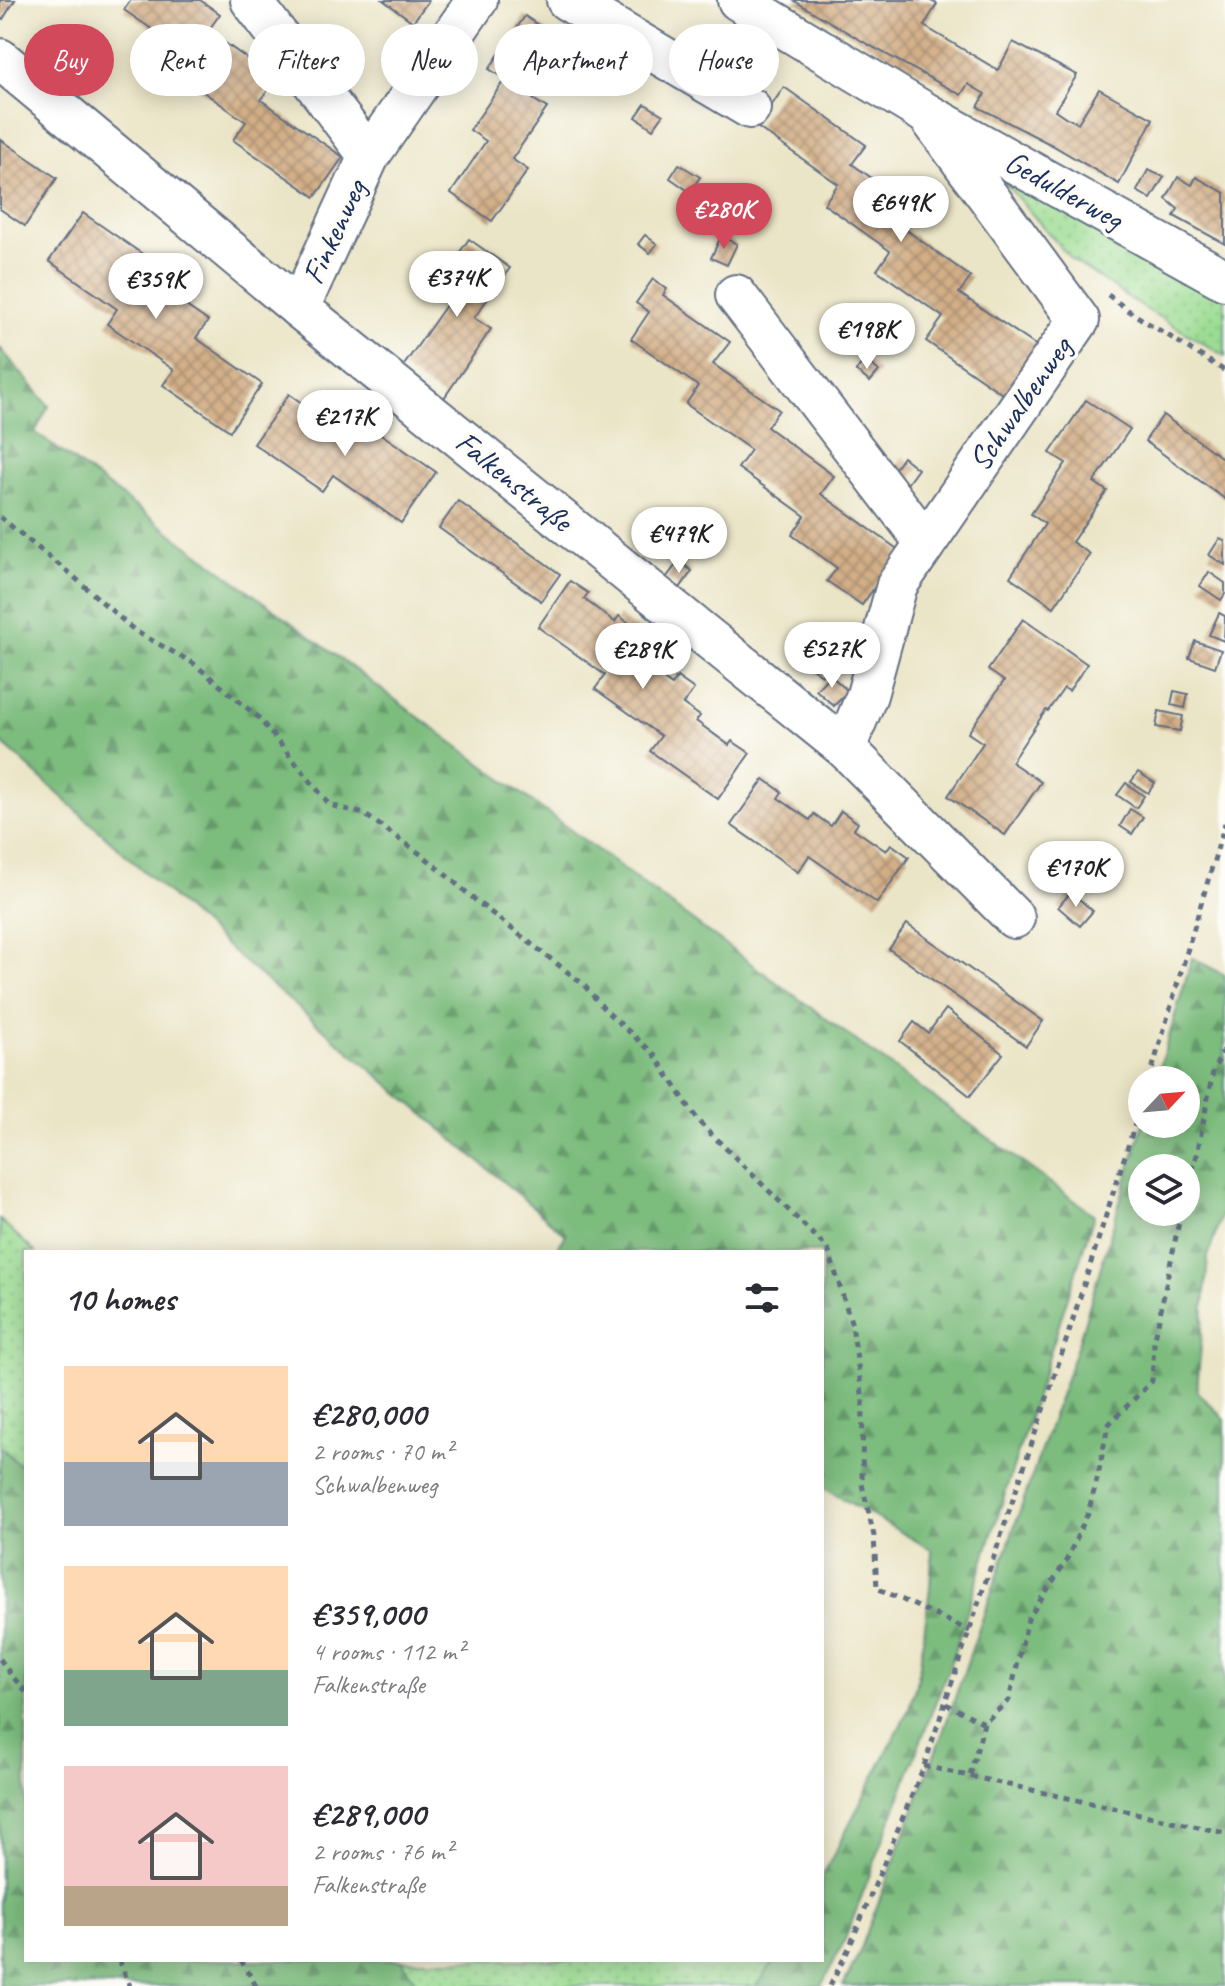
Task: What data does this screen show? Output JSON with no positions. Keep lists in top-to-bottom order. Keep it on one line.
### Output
{"streets":{"street":["Gedulderweg","Finkenweg","Schwalbenweg","Falkenstraße"]},"crossings":[["Gedulderweg","Schwalbenweg"],["Finkenweg","Falkenstraße"],["Schwalbenweg","Falkenstraße"]],"north":"top right","page":{"chip":["Buy","Rent","Filters","New","Apartment","House"],"price":["€649K","€280K","€374K","€359K","€198K","€217K","€479K","€527K","€289K","€170K"],"heading":"10 homes","list":[{"name":"€280,000","note":"2 rooms · 70 m² · Schwalbenweg"},{"name":"€359,000","note":"4 rooms · 112 m² · Falkenstraße"},{"name":"€289,000","note":"2 rooms · 76 m² · Falkenstraße"}]}}
